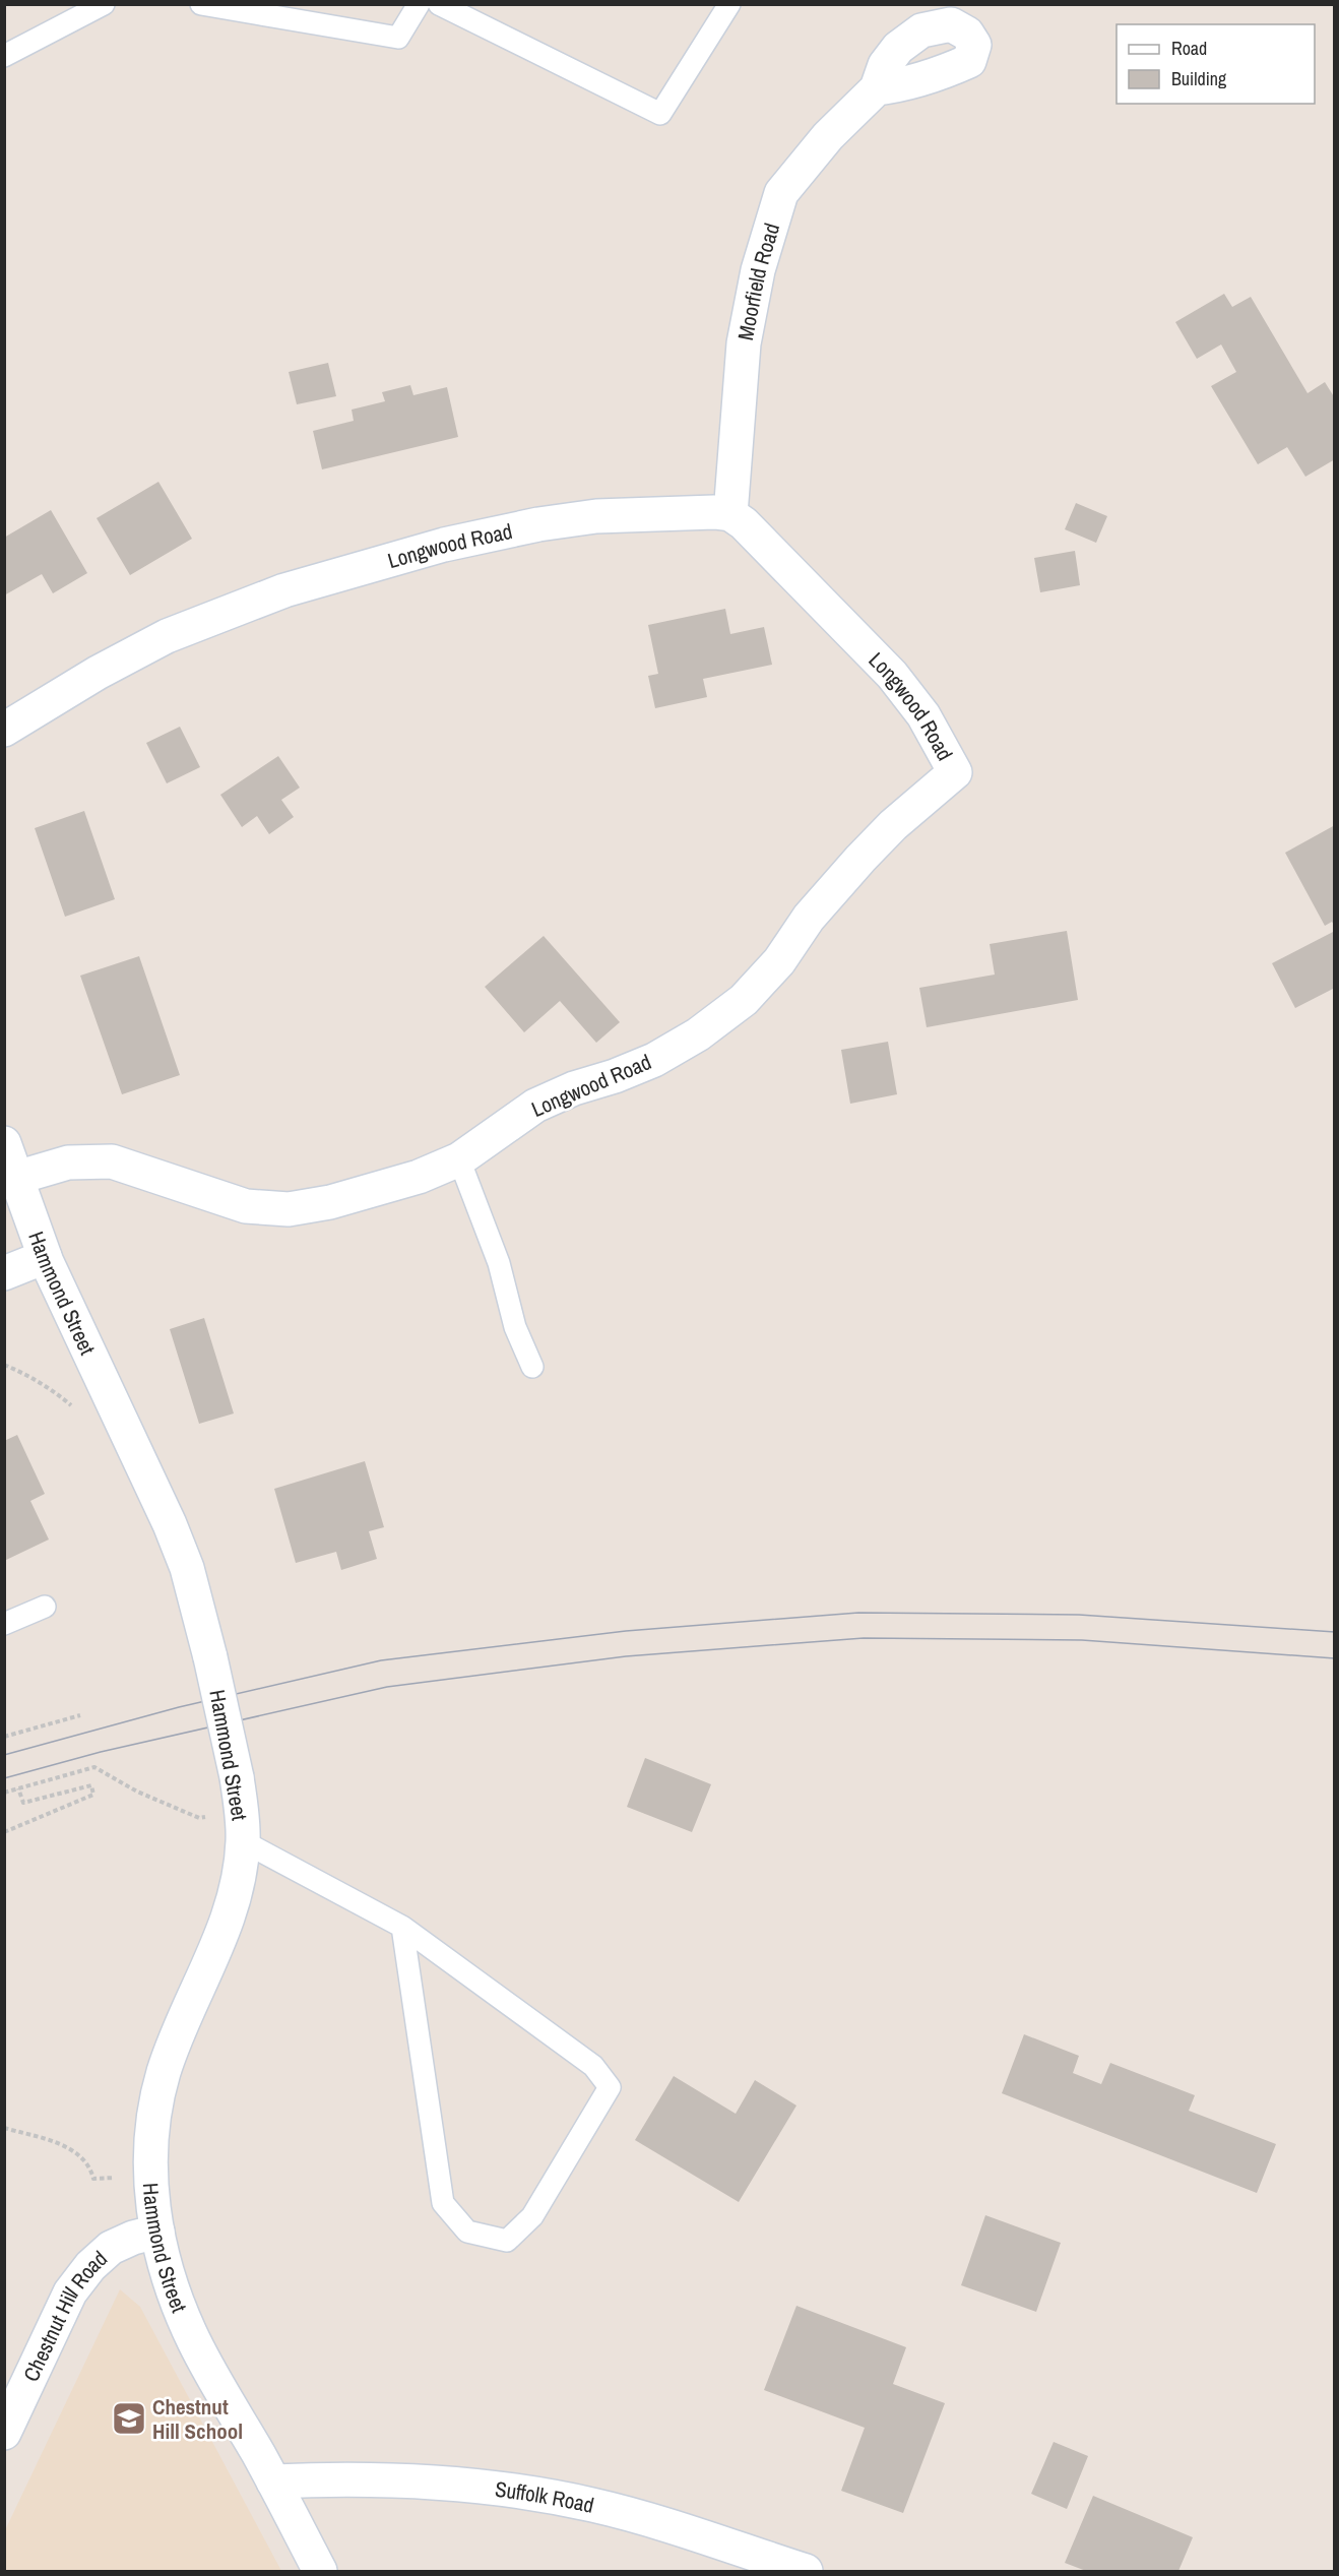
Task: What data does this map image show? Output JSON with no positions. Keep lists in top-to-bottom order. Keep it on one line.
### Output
{"streets":{"street":["Moorfield Road","Longwood Road","Hammond Street","Chestnut Hill Road","Suffolk Road"]},"crossings":[["Moorfield Road","Longwood Road"],["Longwood Road","Hammond Street"],["Hammond Street","Chestnut Hill Road"],["Hammond Street","Suffolk Road"]],"places":{"school or university":["Chestnut Hill School"]},"legend":["Road","Building"]}
